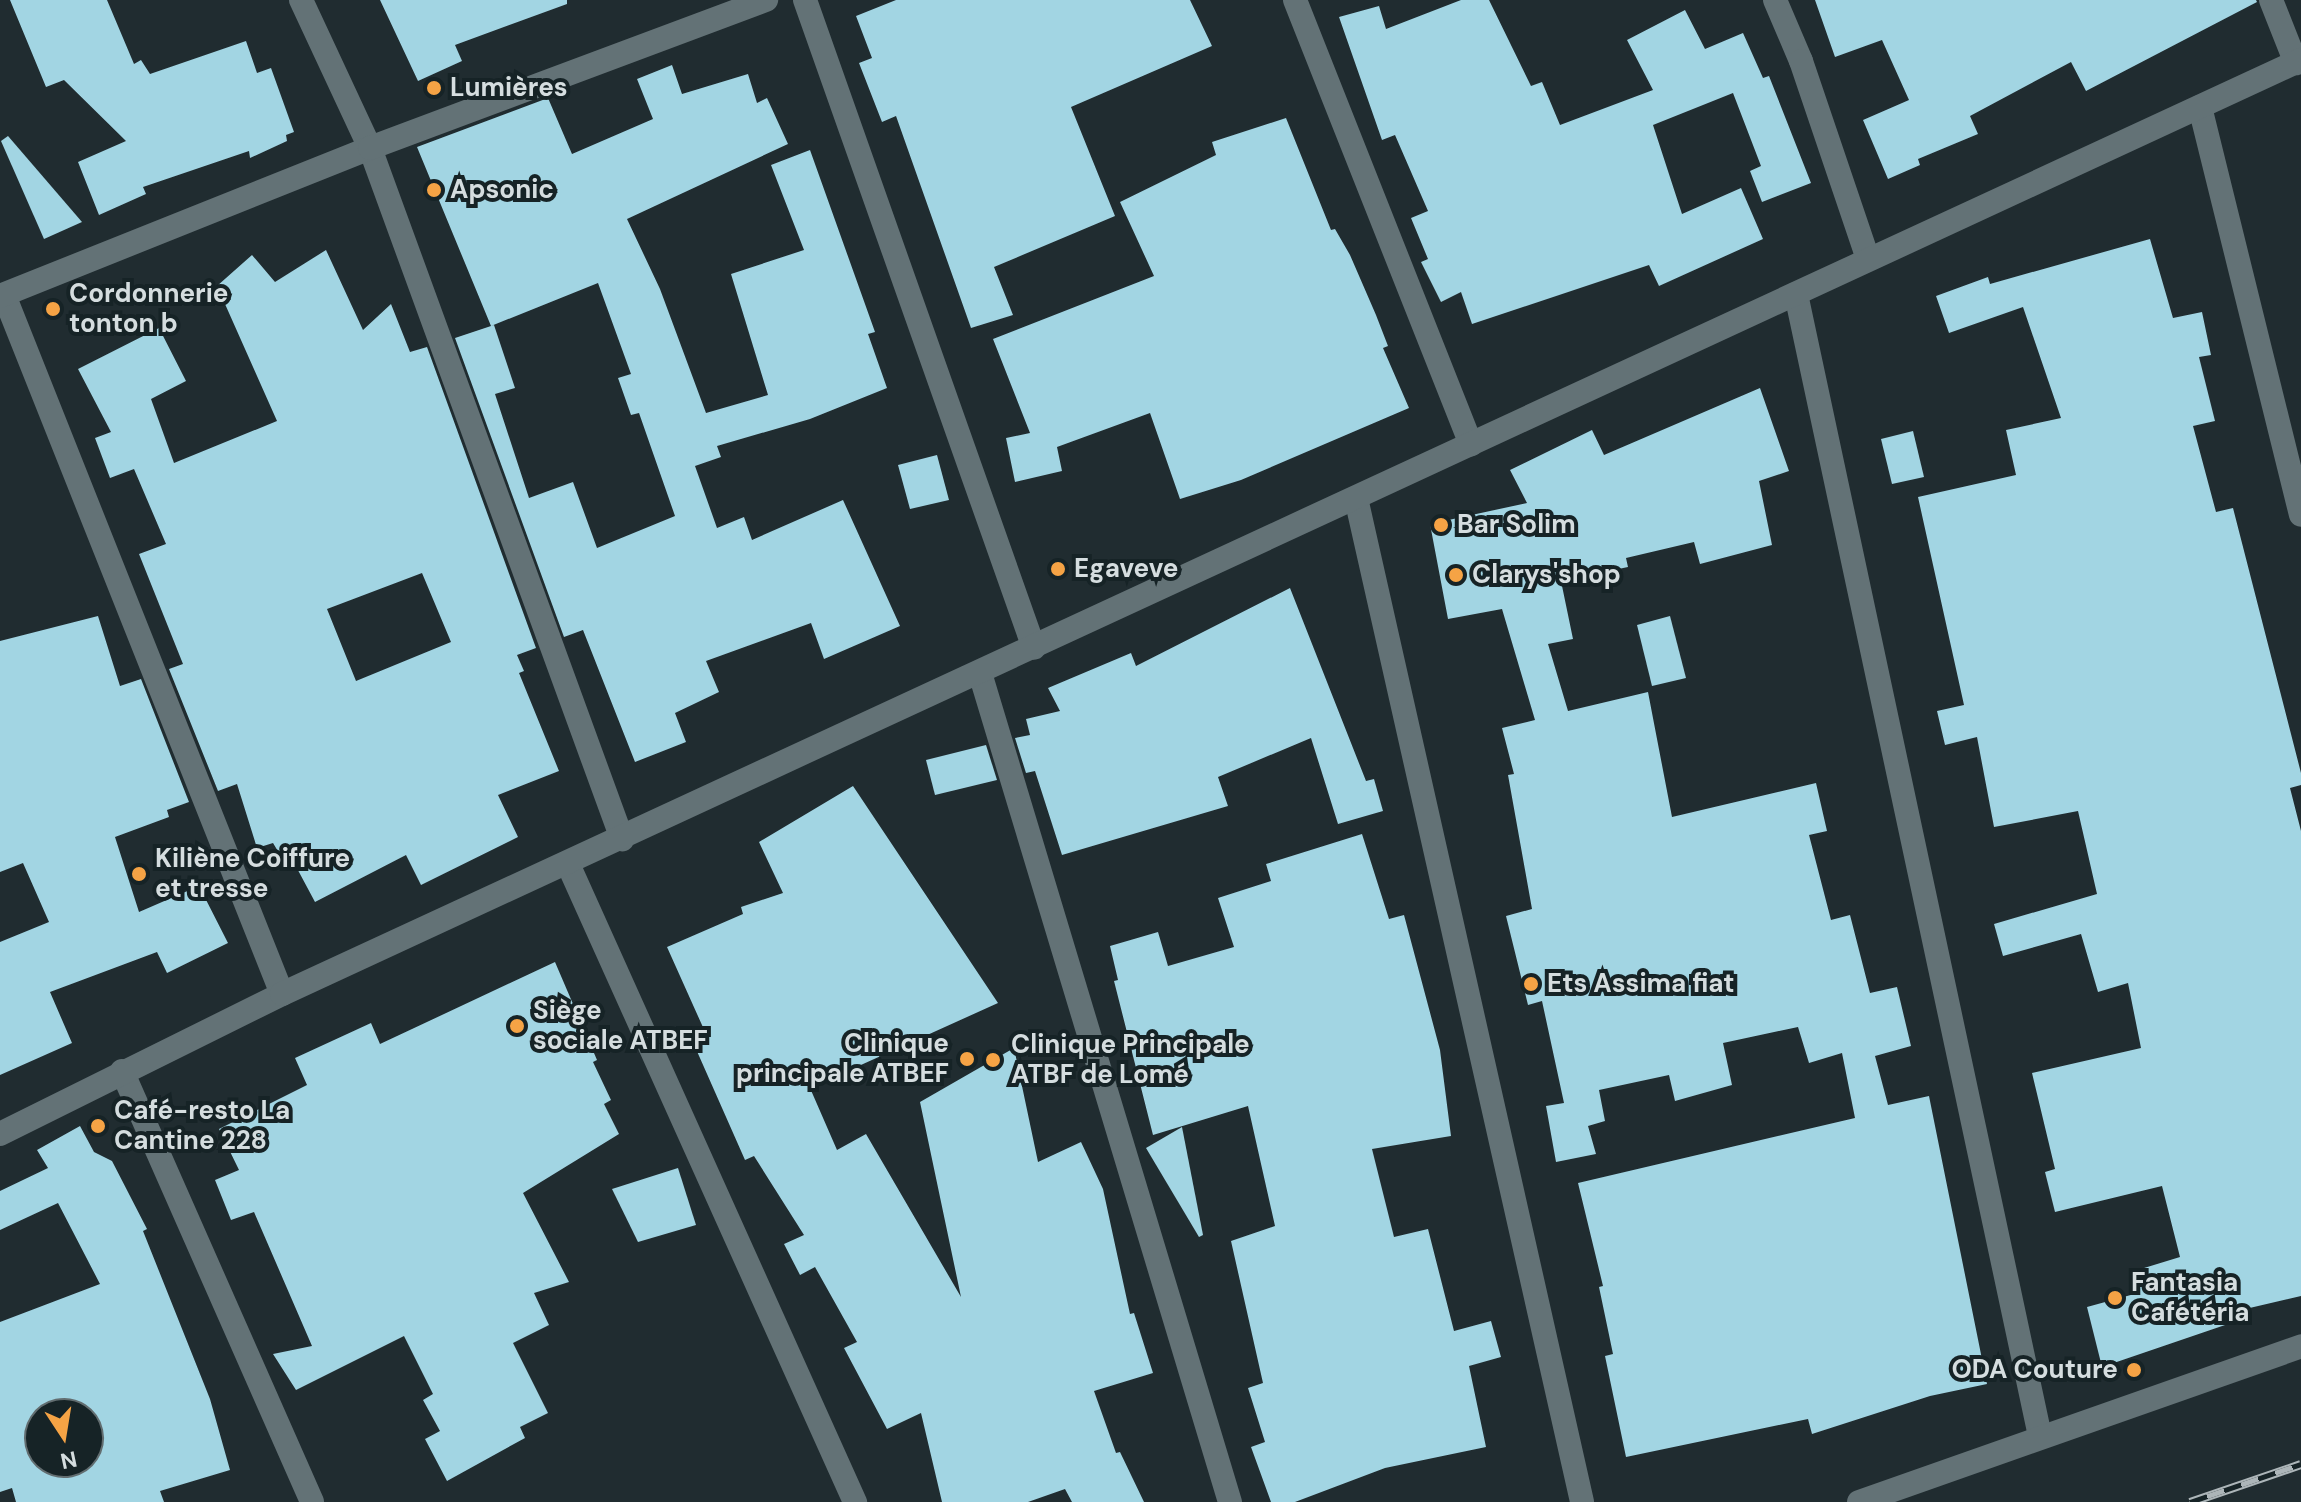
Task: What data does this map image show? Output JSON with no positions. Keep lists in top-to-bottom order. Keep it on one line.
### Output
{"places":["Lumières","Apsonic","Cordonnerie tonton b","Bar Solim","Egaveve","Clarys'shop","Kiliène Coiffure et tresse","Ets Assima fiat","Siège sociale ATBEF","Clinique principale ATBEF","Clinique Principale ATBF de Lomé","Café-resto La Cantine 228","Fantasia Cafétéria","ODA Couture"],"north":"bottom"}
